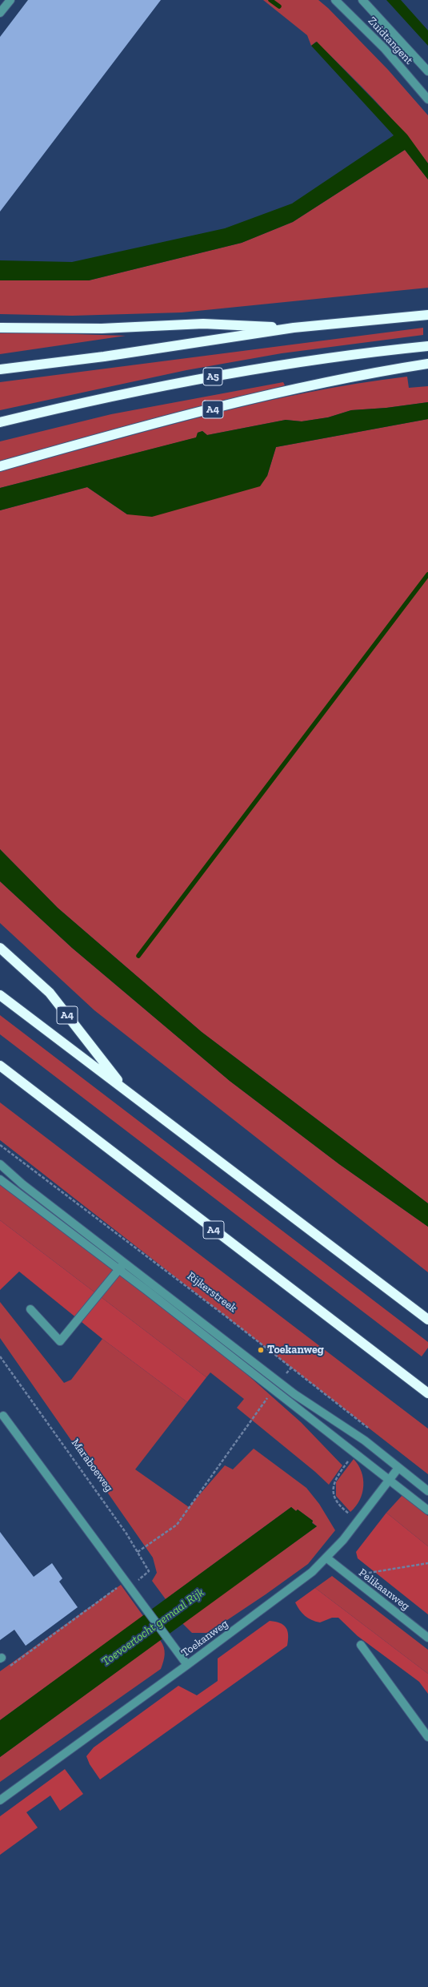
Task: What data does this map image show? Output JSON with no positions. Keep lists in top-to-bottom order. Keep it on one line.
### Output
{"streets":{"highway":["A5","A4"],"street":["Zuidtangent","Pelikaanweg","Toekanweg"],"path":["Rijkerstreek","Maraboeweg"]},"crossings":[["Pelikaanweg","Toekanweg"]],"water":["Toevoertocht gemaal Rijk"],"places":["Toekanweg"]}
